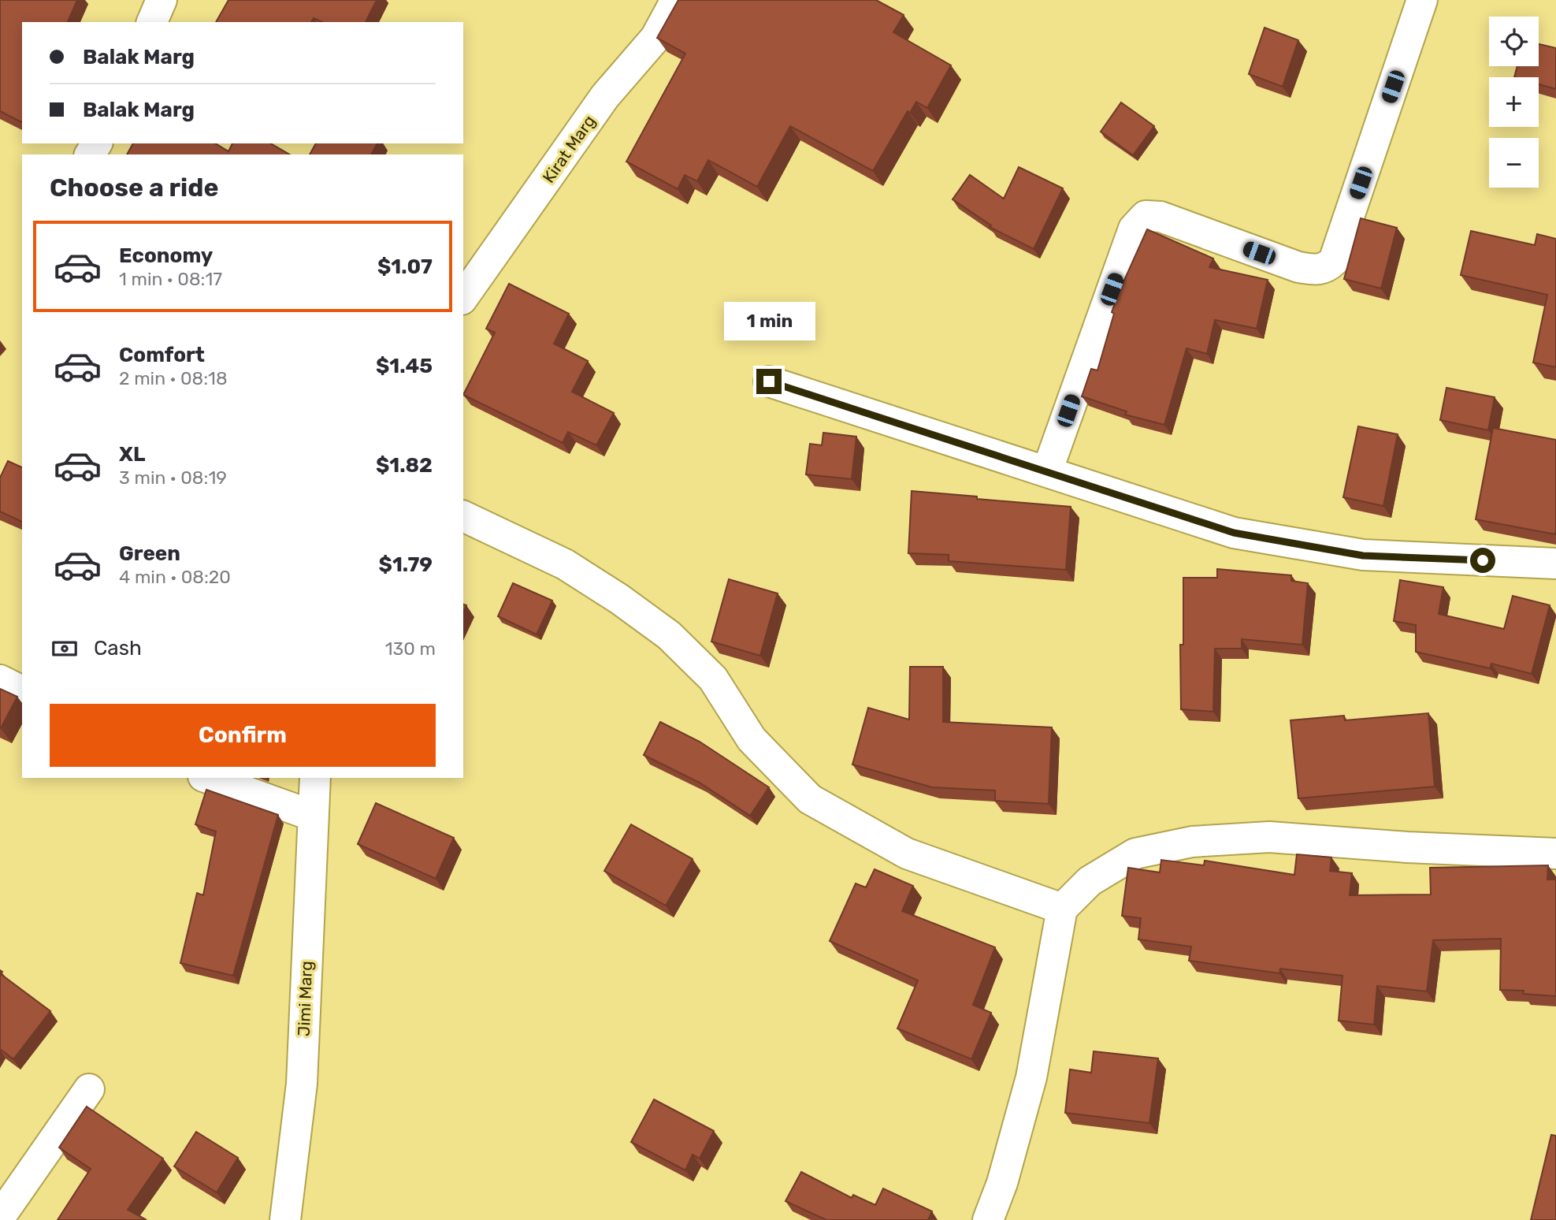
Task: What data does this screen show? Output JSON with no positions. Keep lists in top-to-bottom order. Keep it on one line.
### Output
{"streets":{"street":["Kirat Marg","Jimi Marg"]},"page":{"map_buttons":["+","−"],"banner":["Balak Marg","Balak Marg"],"heading":"Choose a ride","list":[{"name":"Economy","note":"1 min · 08:17","value":"$1.07"},{"name":"Comfort","note":"2 min · 08:18","value":"$1.45"},{"name":"XL","note":"3 min · 08:19","value":"$1.82"},{"name":"Green","note":"4 min · 08:20","value":"$1.79"}],"bubble":"1 min","pay":["Cash","130 m"],"buttons":"Confirm"}}
